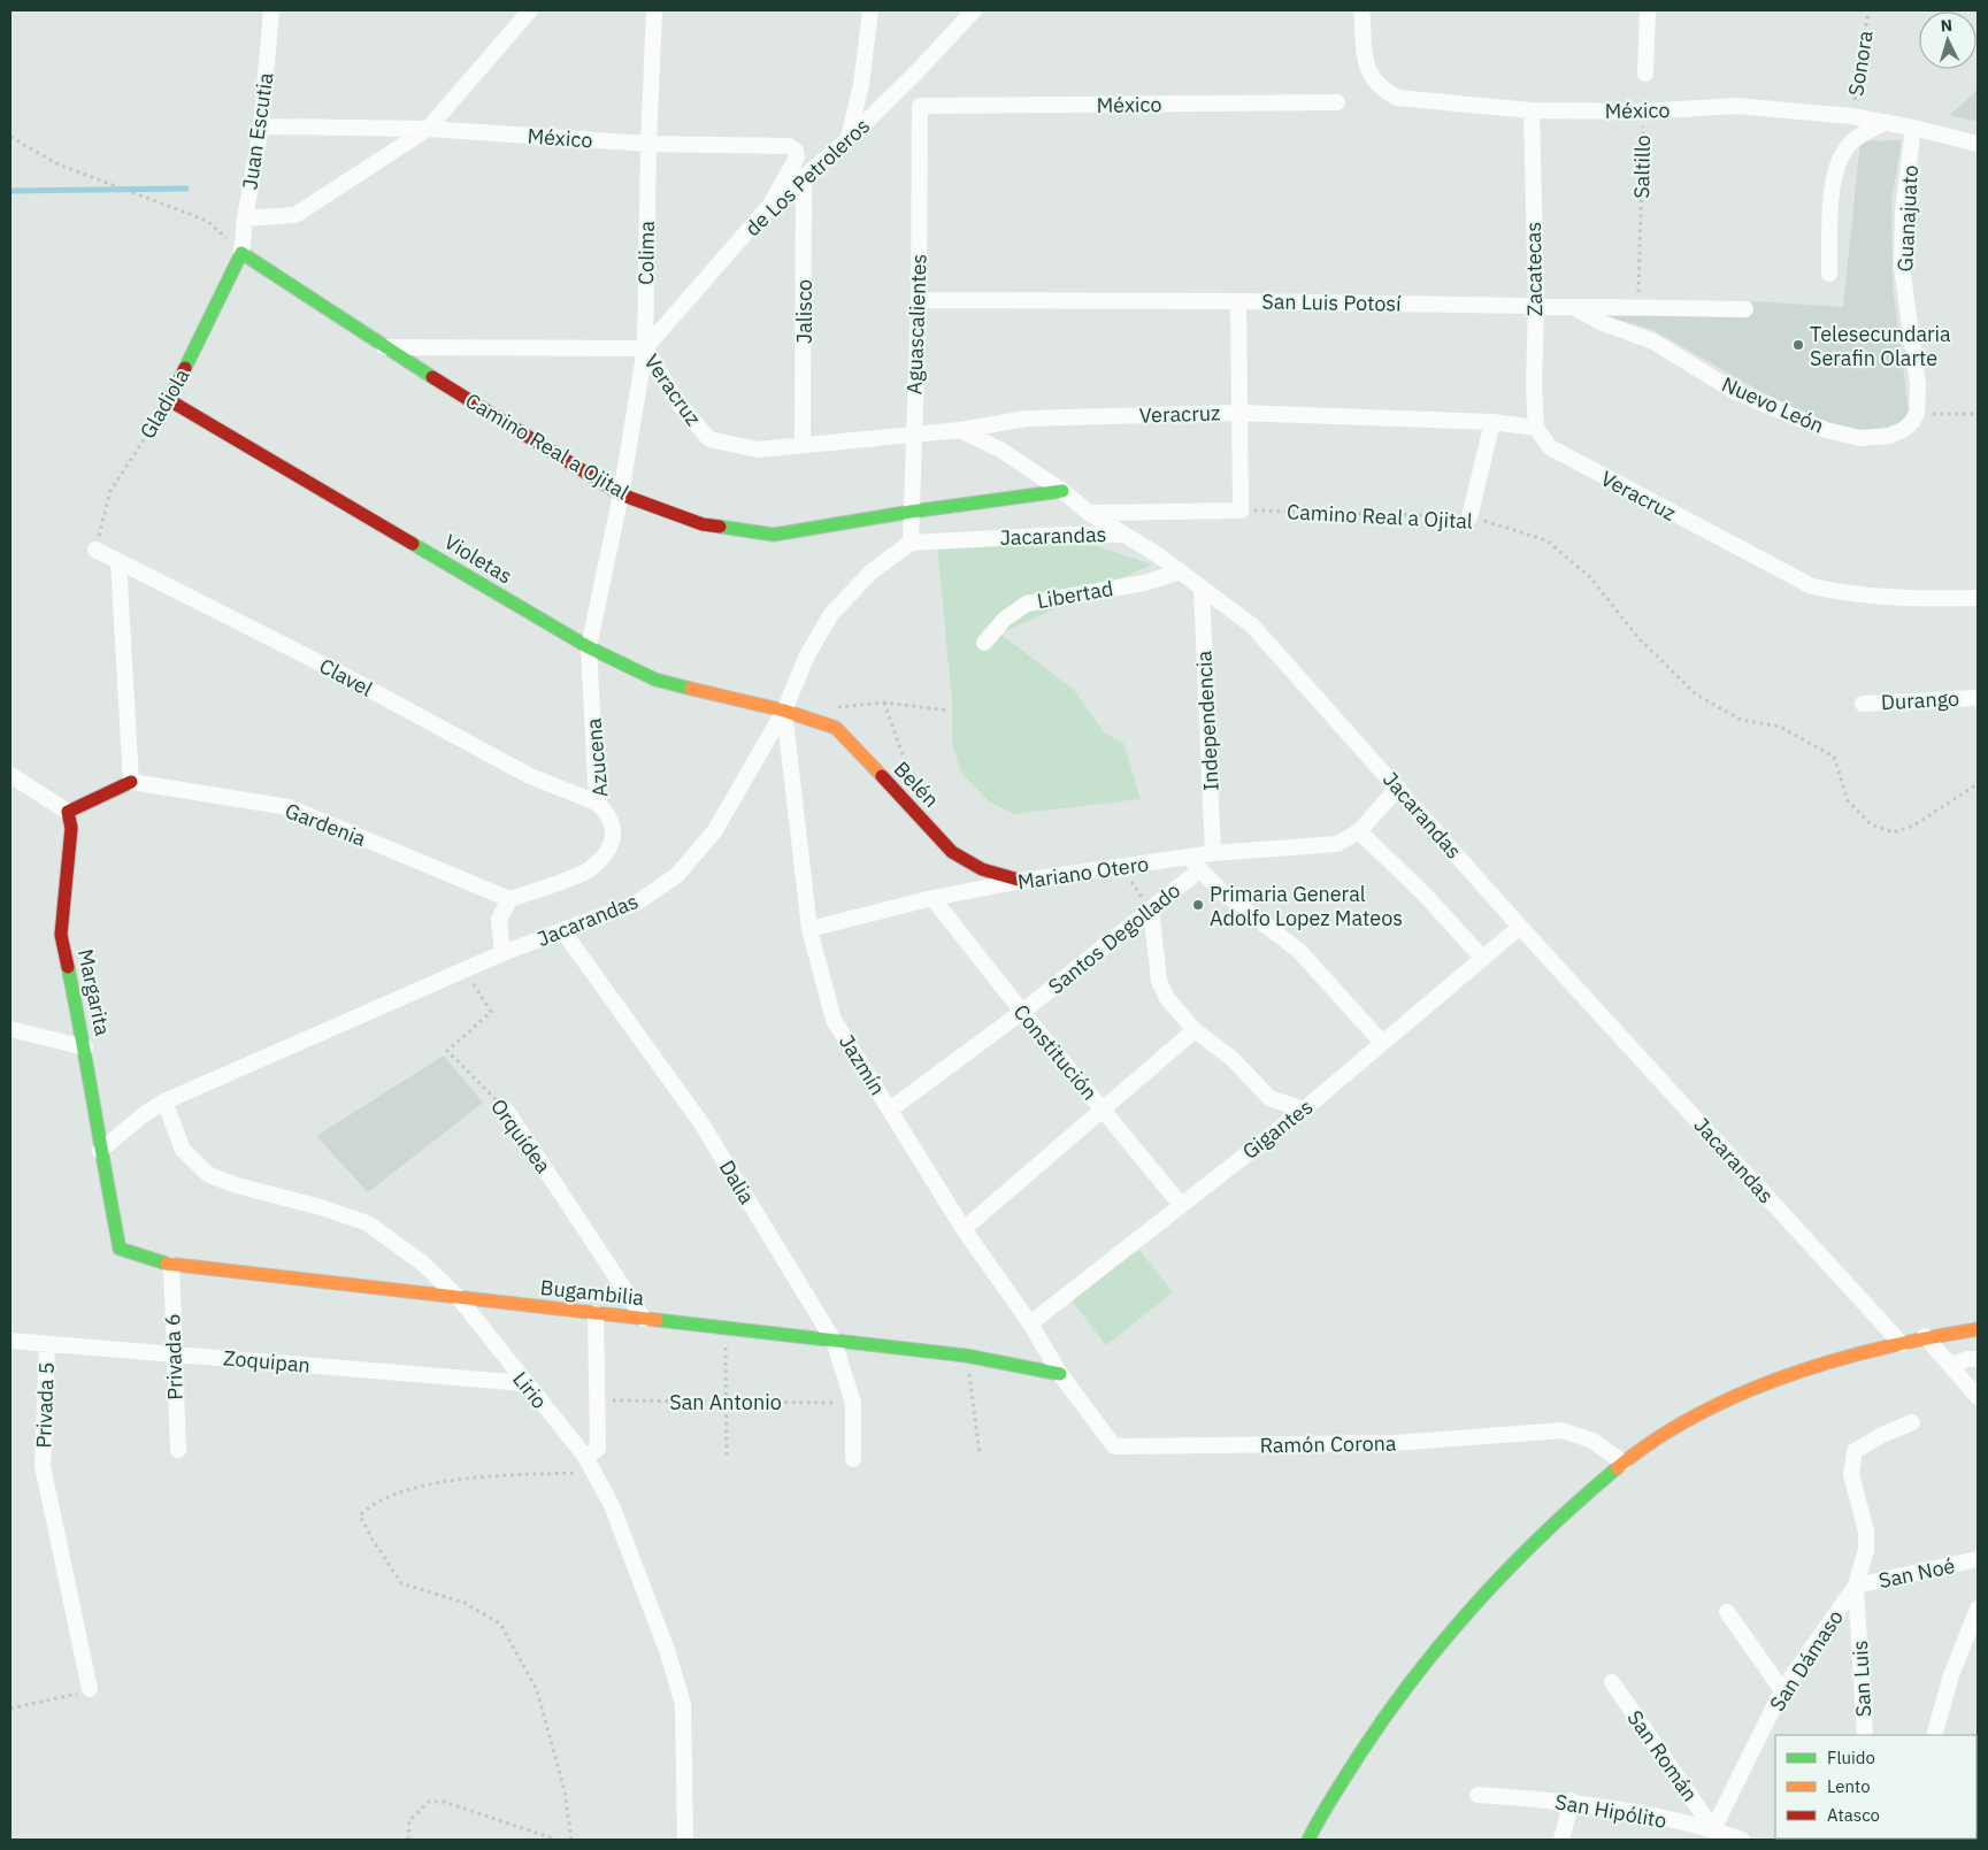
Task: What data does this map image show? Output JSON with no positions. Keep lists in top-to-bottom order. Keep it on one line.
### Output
{"streets":{"street":["México","Juan Escutia","de Los Petroleros","Guanajuato","Colima","Zacatecas","San Luis Potosí","Jalisco","Aguascalientes","Veracruz","Gladiola","Nuevo León","Camino Real a Ojital","Jacarandas","Violetas","Libertad","Clavel","Durango","Independencia","Azucena","Belén","Gardenia","Mariano Otero","Santos Degollado","Margarita","Constitución","Jazmín","Gigantes","Orquídea","Dalia","Bugambilia","Privada 6","Zoquipan","Lirio","Privada 5","Ramón Corona","San Noé","San Dámaso","San Luis","San Román","San Hipólito"],"path":["Sonora","Saltillo","San Antonio"]},"crossings":[["Sonora","México"],["México","Juan Escutia"],["México","Saltillo"],["México","de Los Petroleros"],["México","Guanajuato"],["México","Colima"],["México","Zacatecas"],["México","Aguascalientes"],["Juan Escutia","Gladiola"],["Juan Escutia","Camino Real a Ojital"],["Saltillo","San Luis Potosí"],["de Los Petroleros","Colima"],["de Los Petroleros","Jalisco"],["de Los Petroleros","Veracruz"],["Guanajuato","Nuevo León"],["Colima","Veracruz"],["Colima","Camino Real a Ojital"],["Colima","Azucena"],["Zacatecas","San Luis Potosí"],["Zacatecas","Veracruz"],["San Luis Potosí","Aguascalientes"],["San Luis Potosí","Nuevo León"],["Jalisco","Veracruz"],["Aguascalientes","Veracruz"],["Aguascalientes","Camino Real a Ojital"],["Aguascalientes","Jacarandas"],["Veracruz","Camino Real a Ojital"],["Gladiola","Camino Real a Ojital"],["Gladiola","Violetas"],["Gladiola","Clavel"],["Camino Real a Ojital","Azucena"],["Jacarandas","Violetas"],["Jacarandas","Libertad"],["Jacarandas","Independencia"],["Jacarandas","Belén"],["Jacarandas","Mariano Otero"],["Jacarandas","Margarita"],["Jacarandas","Jazmín"],["Jacarandas","Gigantes"],["Jacarandas","Orquídea"],["Jacarandas","Dalia"],["Jacarandas","Lirio"],["Violetas","Azucena"],["Violetas","Belén"],["Violetas","Jazmín"],["Clavel","Azucena"],["Independencia","Mariano Otero"],["Azucena","Gardenia"],["Belén","Mariano Otero"],["Belén","Jazmín"],["Mariano Otero","Santos Degollado"],["Mariano Otero","Constitución"],["Mariano Otero","Jazmín"],["Santos Degollado","Constitución"],["Santos Degollado","Jazmín"],["Margarita","Bugambilia"],["Constitución","Gigantes"],["Jazmín","Gigantes"],["Jazmín","Bugambilia"],["Jazmín","Ramón Corona"],["Orquídea","Bugambilia"],["Dalia","Bugambilia"],["Dalia","San Antonio"],["Bugambilia","Privada 6"],["Bugambilia","Lirio"],["Bugambilia","Ramón Corona"],["Privada 6","Zoquipan"],["Zoquipan","Lirio"],["Zoquipan","Privada 5"],["San Noé","San Dámaso"],["San Noé","San Luis"],["San Dámaso","San Luis"],["San Dámaso","San Román"],["San Dámaso","San Hipólito"],["San Román","San Hipólito"]],"places":["Telesecundaria Serafin Olarte","Primaria General Adolfo Lopez Mateos"],"legend":["Fluido","Lento","Atasco"],"north":"top"}
